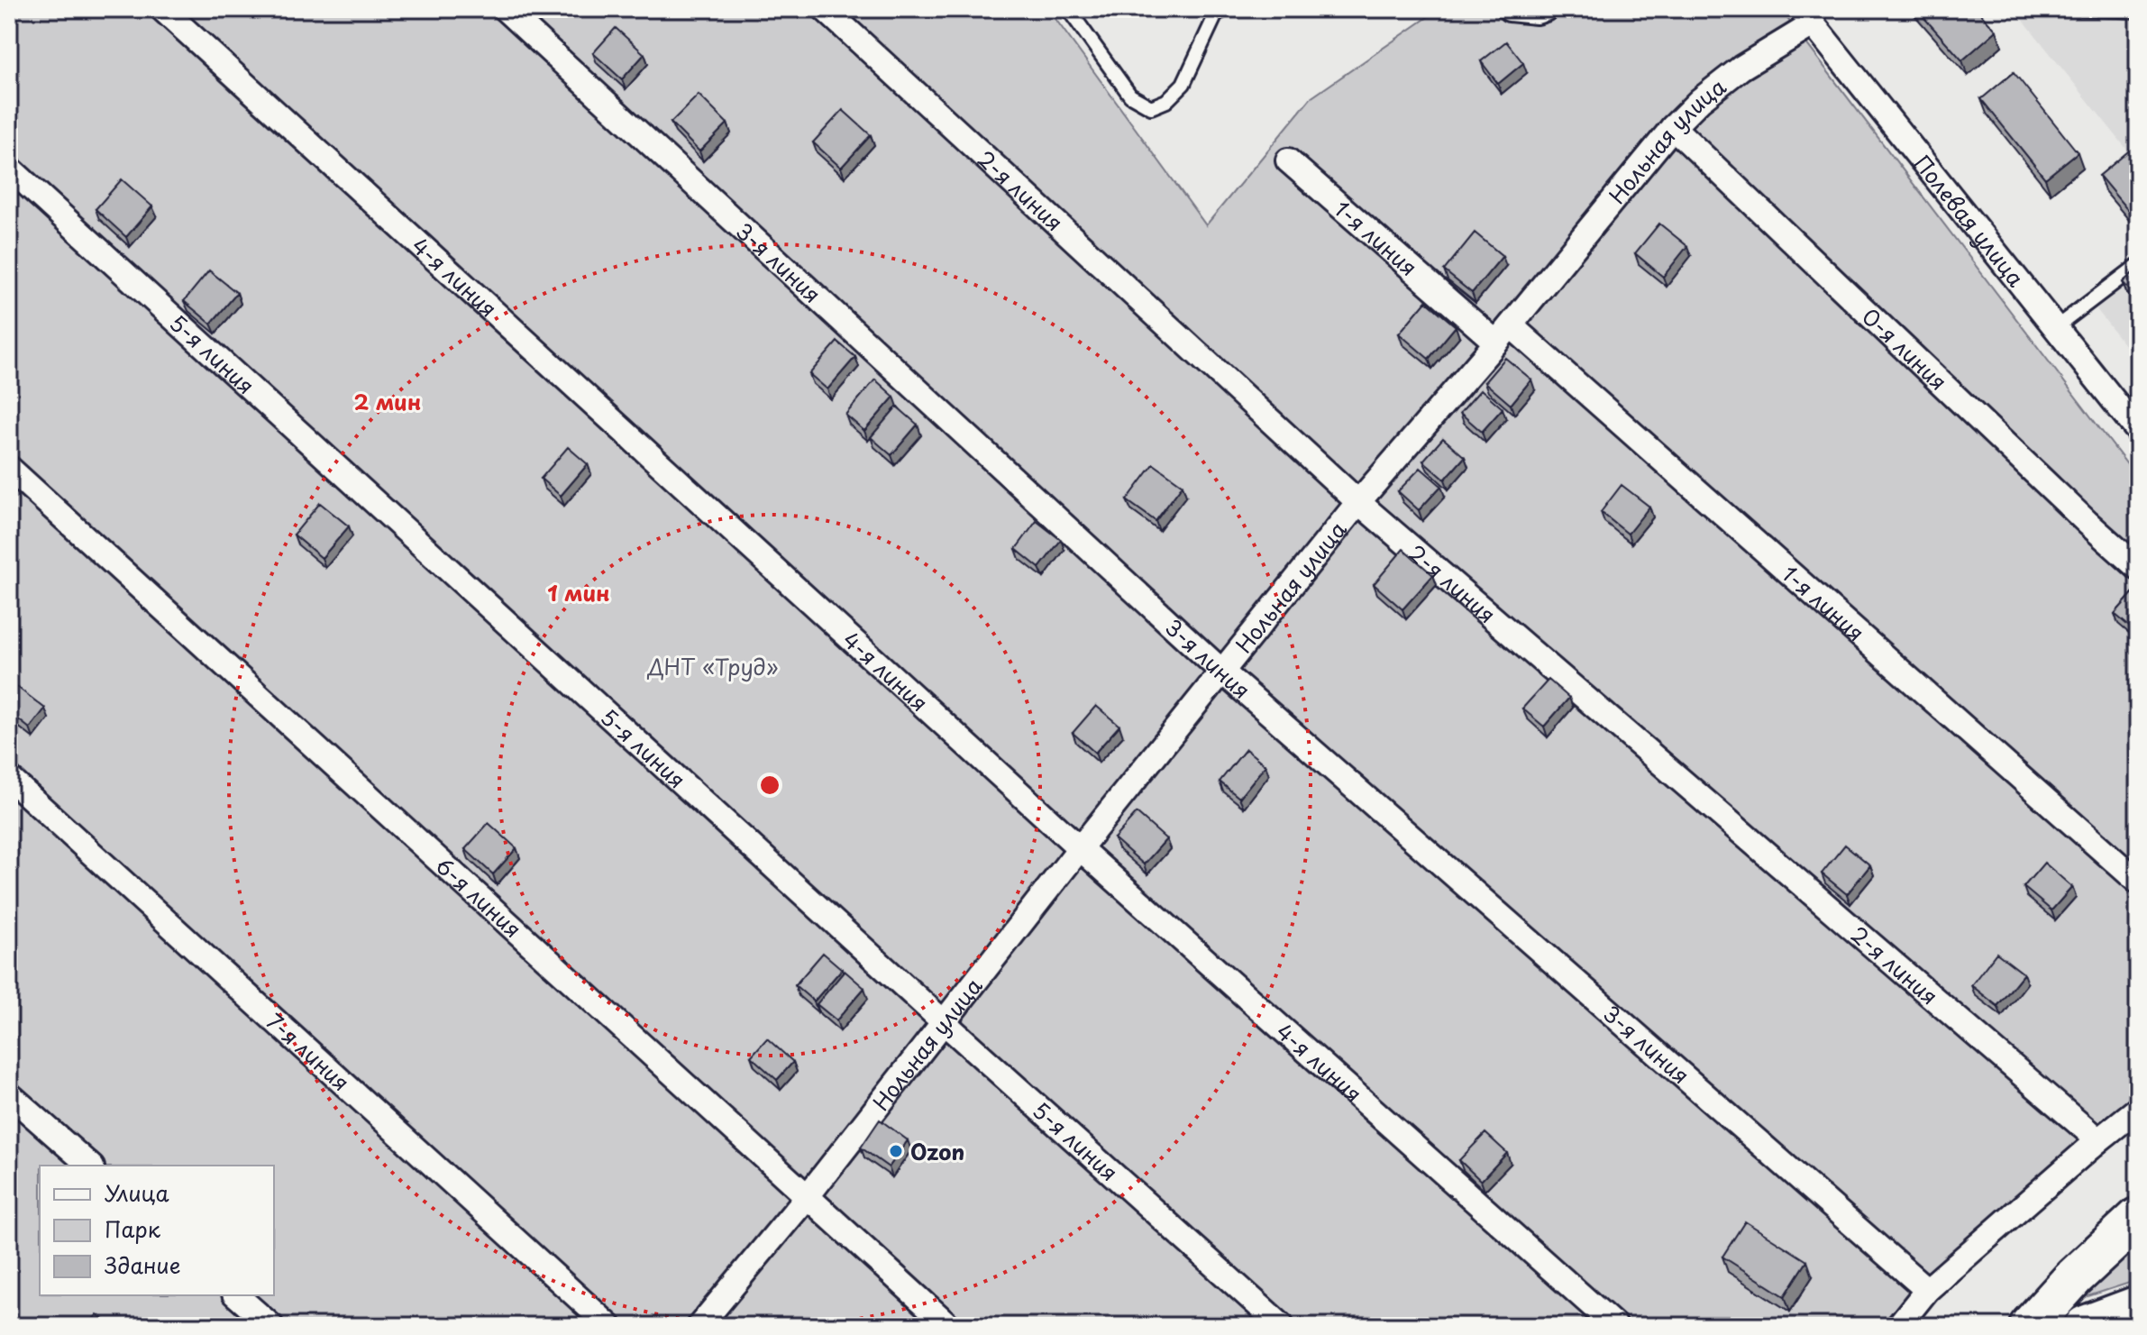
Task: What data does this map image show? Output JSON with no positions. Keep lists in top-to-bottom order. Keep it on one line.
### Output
{"streets":{"street":["Нольная улица","2-я линия","Полевая улица","1-я линия","3-я линия","4-я линия","0-я линия","5-я линия","6-я линия","7-я линия"]},"crossings":[["Нольная улица","2-я линия"],["Нольная улица","Полевая улица"],["Нольная улица","1-я линия"],["Нольная улица","3-я линия"],["Нольная улица","4-я линия"],["Нольная улица","0-я линия"],["Нольная улица","5-я линия"],["Нольная улица","6-я линия"]],"parks":["ДНТ «Труд»"],"places":["Ozon"],"legend":["Улица","Парк","Здание"],"rings":["2 мин","1 мин"]}
